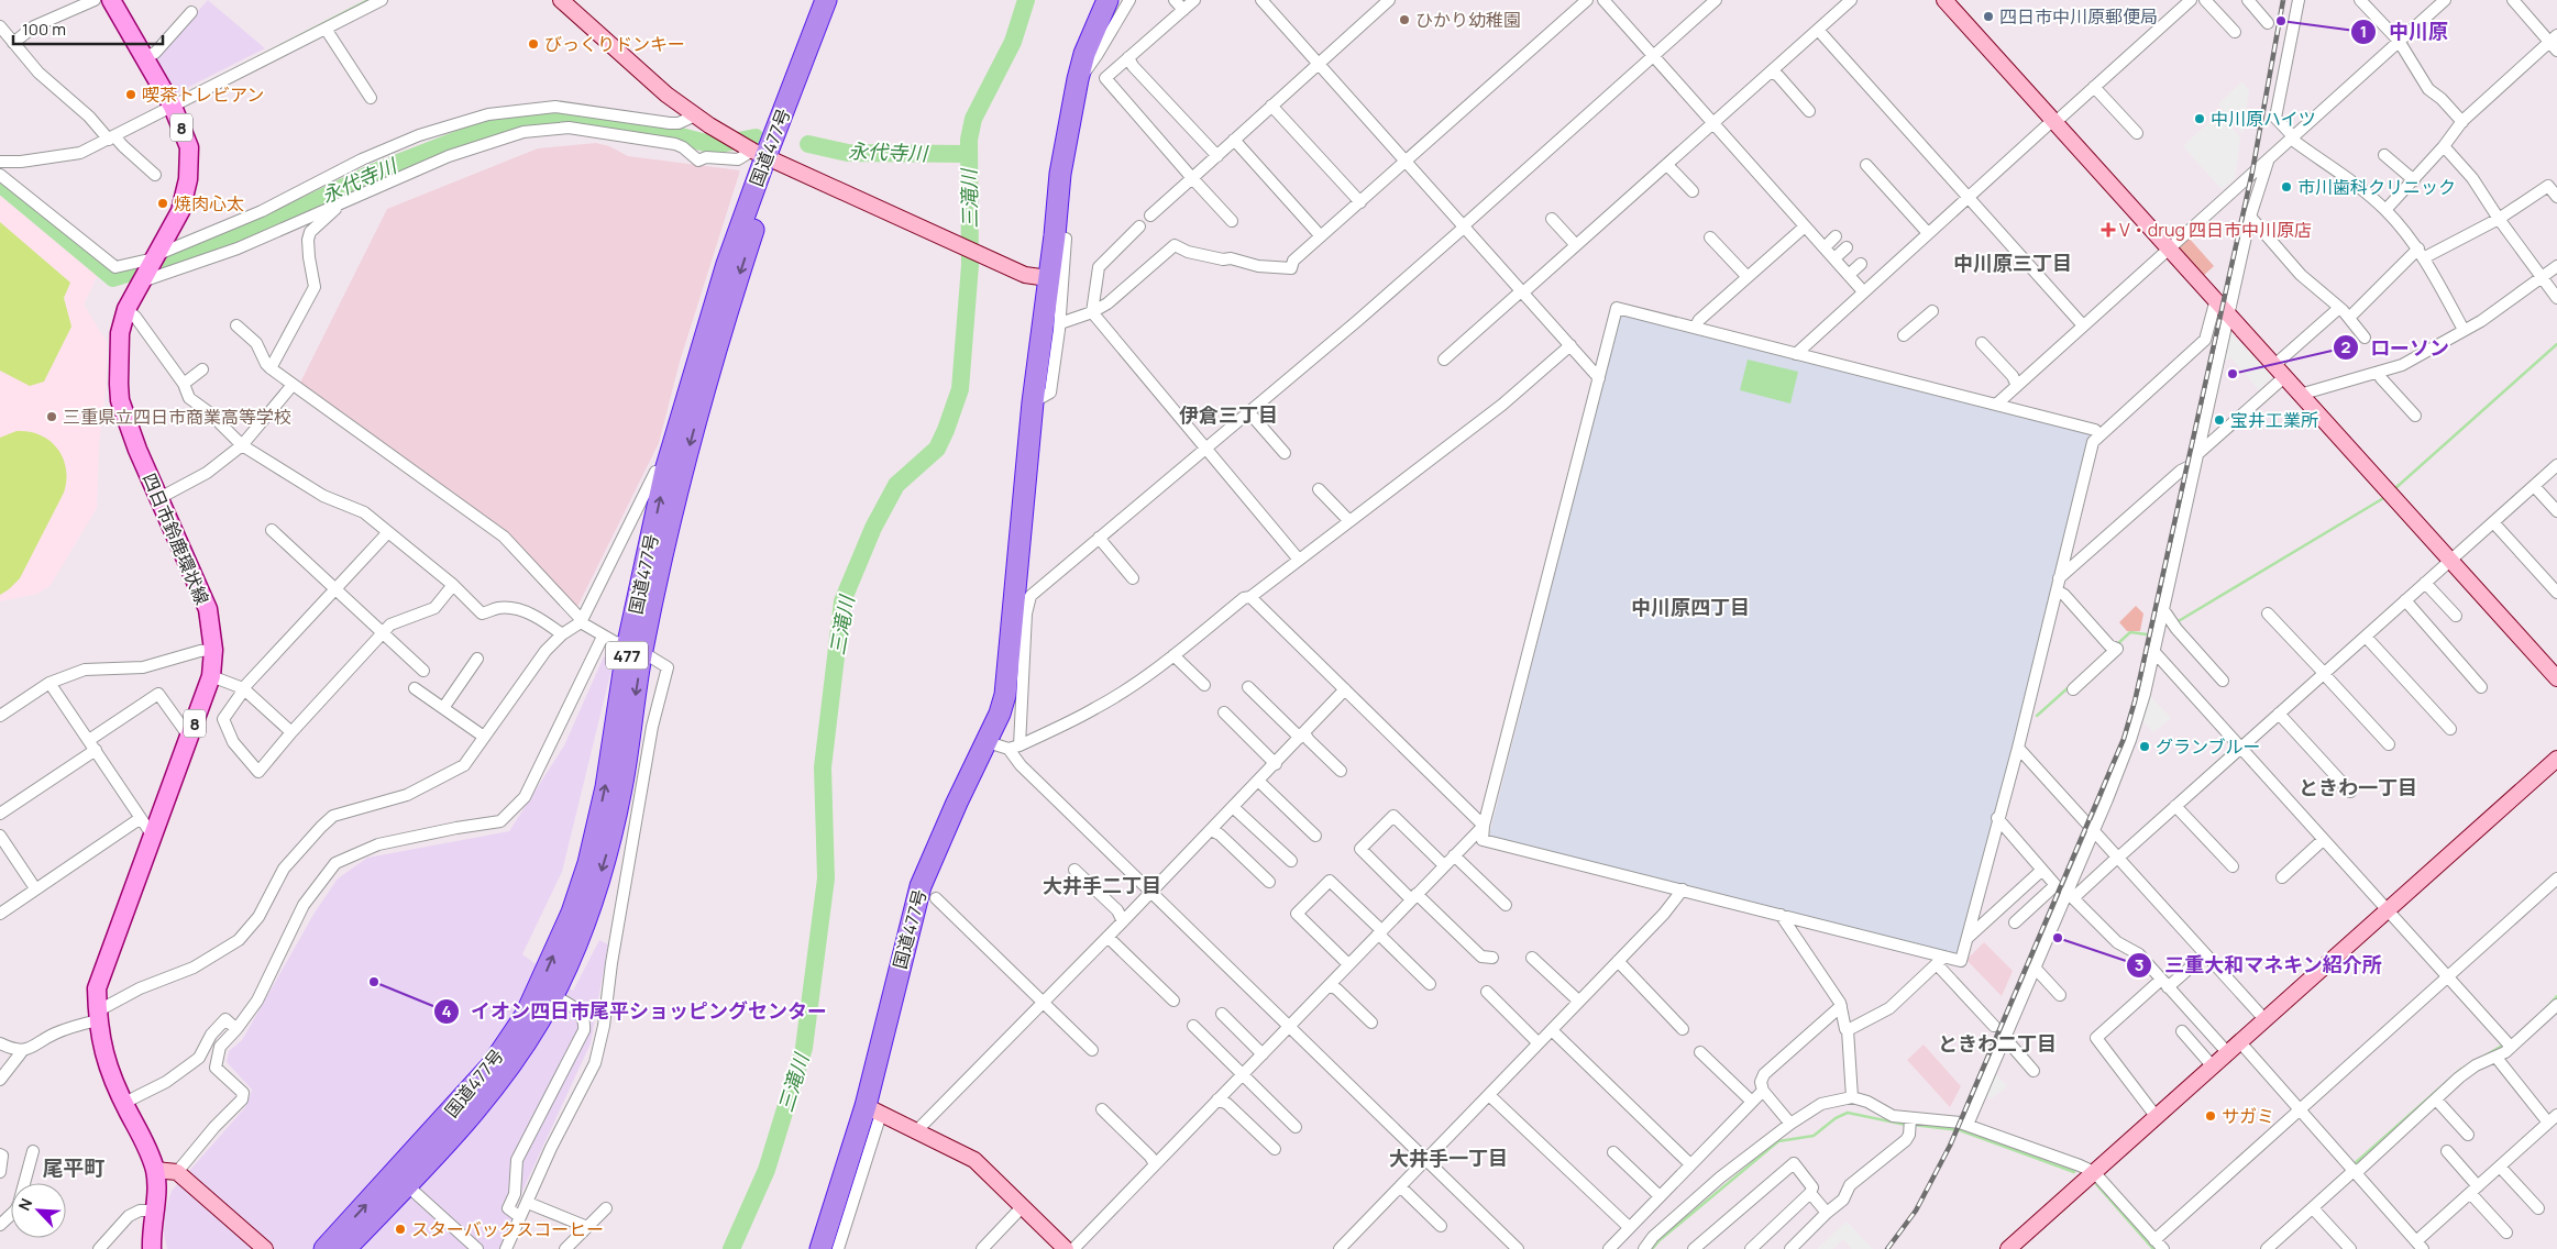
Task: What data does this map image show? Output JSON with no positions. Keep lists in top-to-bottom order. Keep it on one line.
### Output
{"streets":{"highway":["国道477号","477"],"main road":["8","四日市鈴鹿環状線"]},"districts":["中川原三丁目","伊倉三丁目","中川原四丁目","ときわ一丁目","大井手二丁目","ときわ二丁目","大井手一丁目","尾平町"],"water":["永代寺川","三滝川"],"places":{"other":["四日市中川原郵便局","ひかり幼稚園","中川原","びっくりドンキー","喫茶トレビアン","中川原ハイツ","市川歯科クリニック","焼肉心太","ローソン","三重県立四日市商業高等学校","宝井工業所","グランブルー","三重大和マネキン紹介所","イオン四日市尾平ショッピングセンター","サガミ","スターバックスコーヒー"],"health":["V・drug 四日市中川原店"]},"scale_bar":"100 m","north":"top left"}
